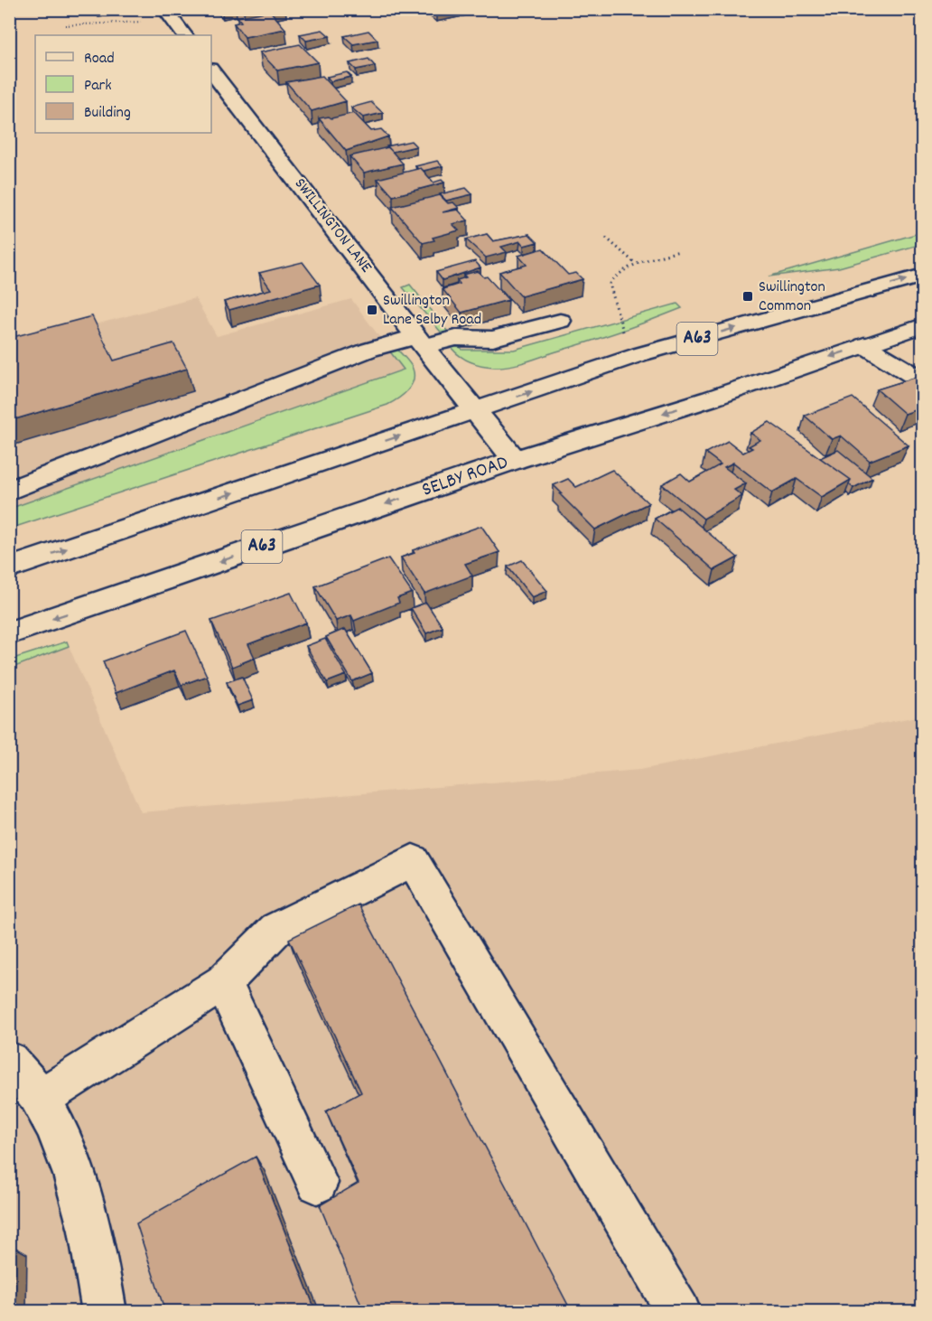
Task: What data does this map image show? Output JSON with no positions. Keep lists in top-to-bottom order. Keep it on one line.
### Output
{"streets":{"main road":["SWILLINGTON LANE","A63","SELBY ROAD"]},"crossings":[["SWILLINGTON LANE","A63"],["SWILLINGTON LANE","SELBY ROAD"]],"places":{"transit":["Swillington Common","Swillington Lane Selby Road"]},"legend":["Road","Park","Building"]}
